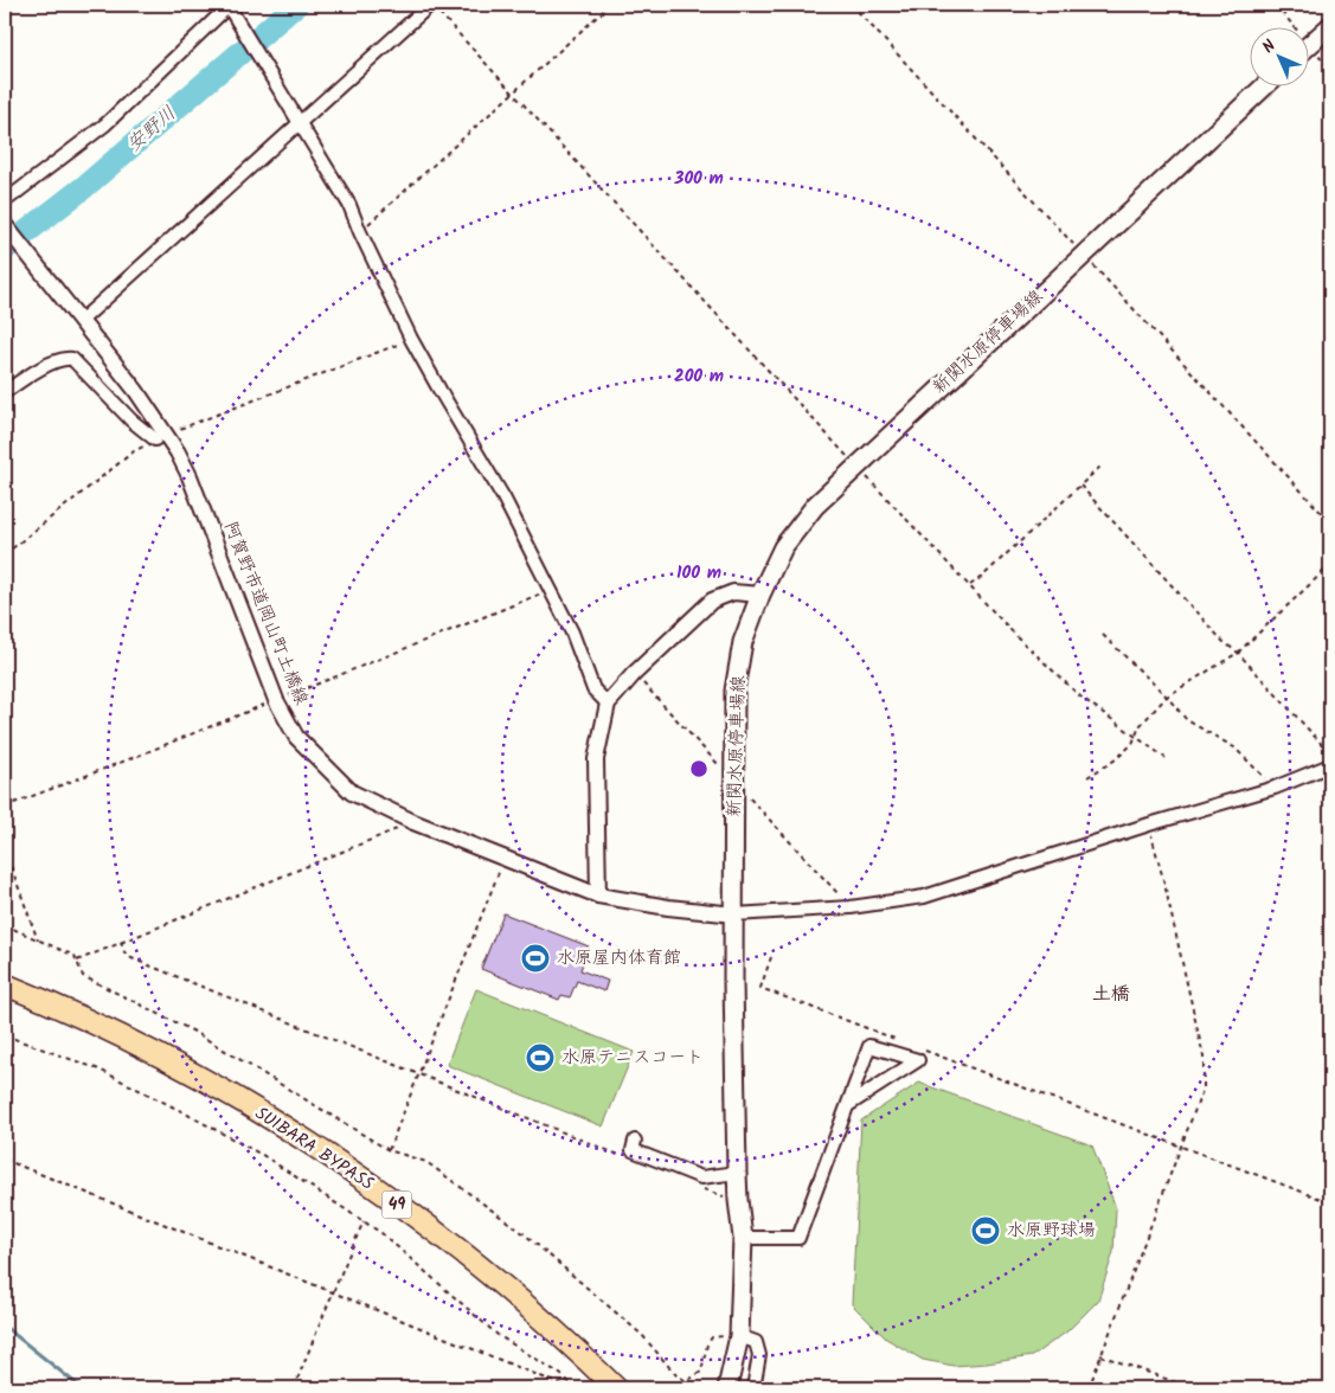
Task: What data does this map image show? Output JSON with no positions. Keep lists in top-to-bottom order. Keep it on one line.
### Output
{"streets":{"highway":["SUIBARA BYPASS","49"],"main road":["新関水原停車場線"],"street":["阿賀野市道岡山町土橋線"]},"crossings":[["新関水原停車場線","阿賀野市道岡山町土橋線"]],"districts":["土橋"],"water":["安野川"],"places":{"sports":["水原屋内体育館","水原テニスコート","水原野球場"]},"north":"top left","rings":["300 m","200 m","100 m"]}
